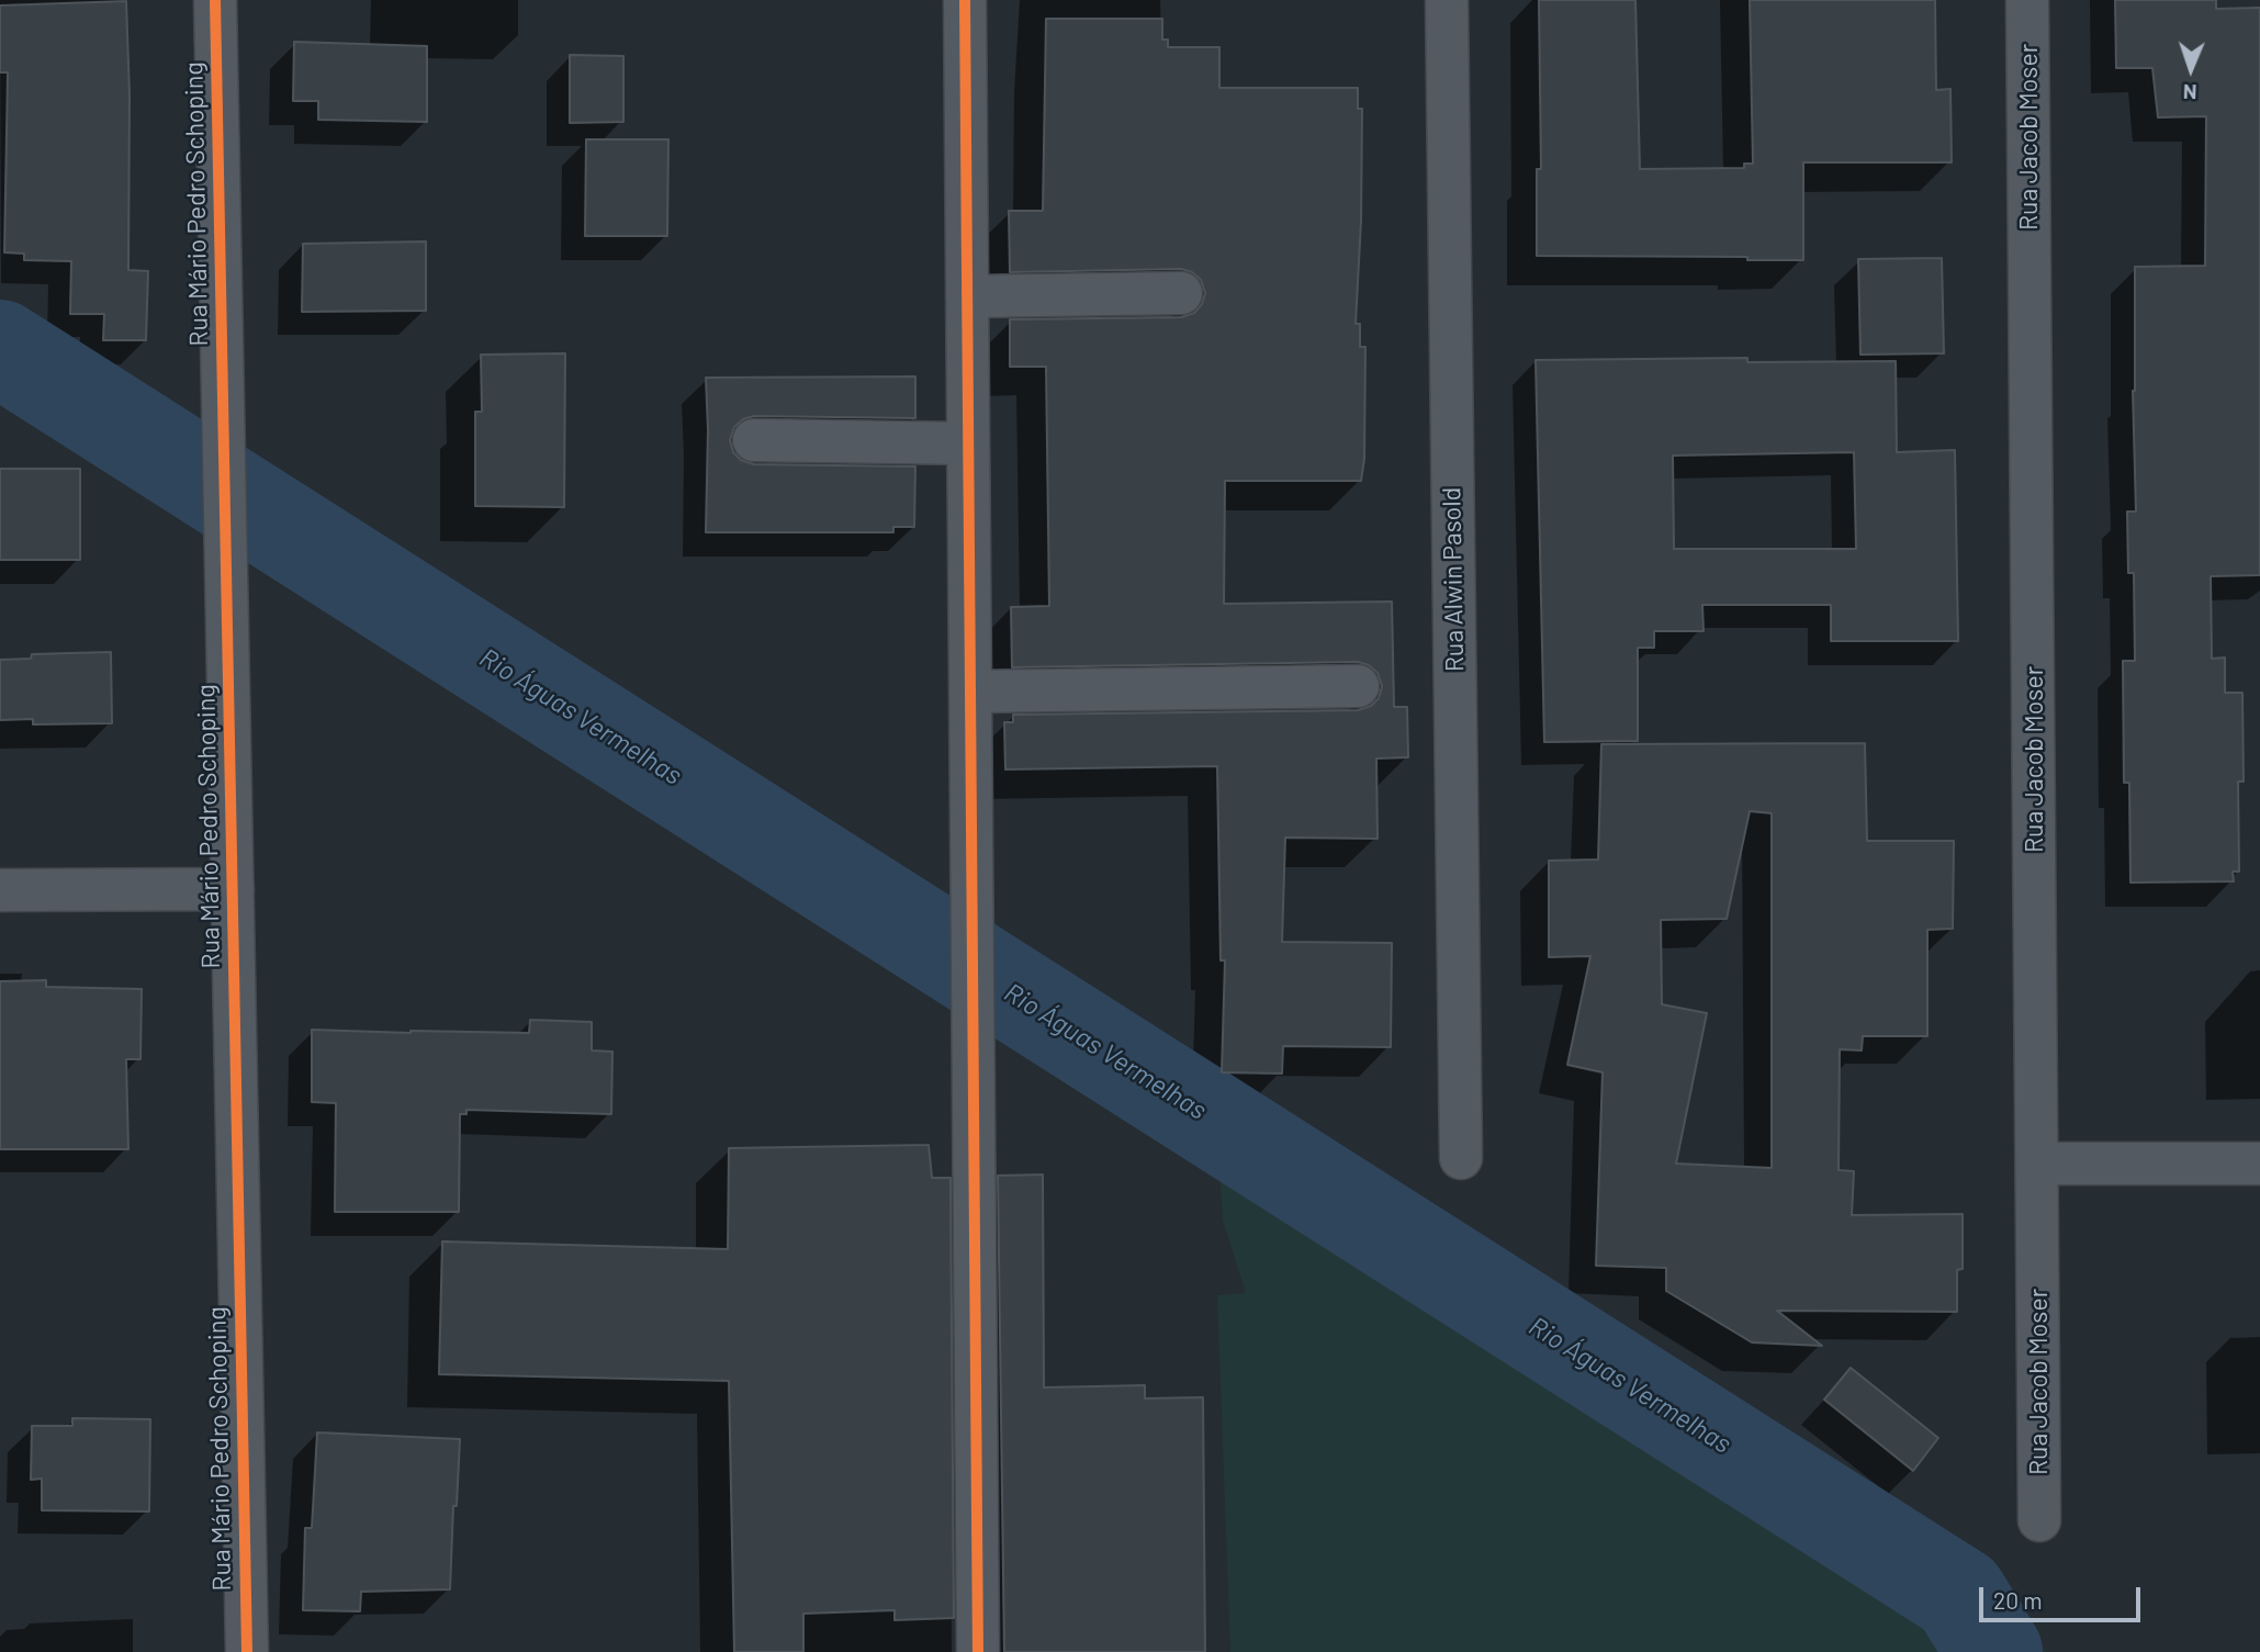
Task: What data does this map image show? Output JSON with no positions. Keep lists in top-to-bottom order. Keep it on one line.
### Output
{"streets":{"street":["Rua Jacob Moser","Rua Mário Pedro Schoping","Rua Alwin Pasold"]},"water":["Rio Águas Vermelhas"],"scale_bar":"20 m","north":"bottom"}
